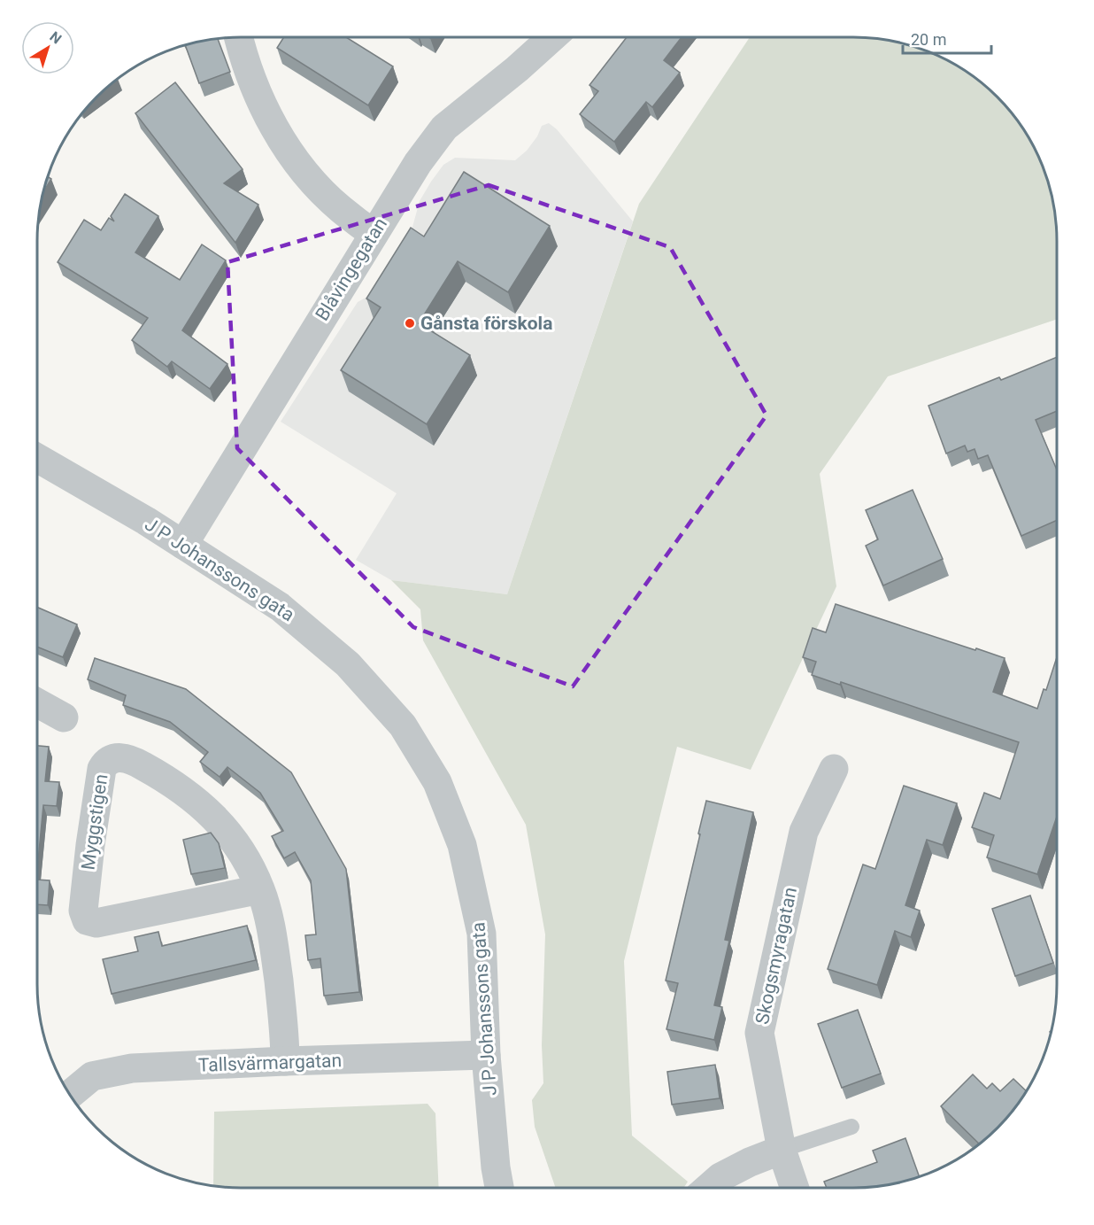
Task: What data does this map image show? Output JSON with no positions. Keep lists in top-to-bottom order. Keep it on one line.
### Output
{"streets":{"street":["Blåvingegatan","J P Johanssons gata","Myggstigen","Skogsmyragatan","Tallsvärmargatan"]},"crossings":[["Blåvingegatan","J P Johanssons gata"],["J P Johanssons gata","Tallsvärmargatan"],["Myggstigen","Tallsvärmargatan"]],"places":["Gånsta förskola"],"scale_bar":"20 m","north":"top right"}
